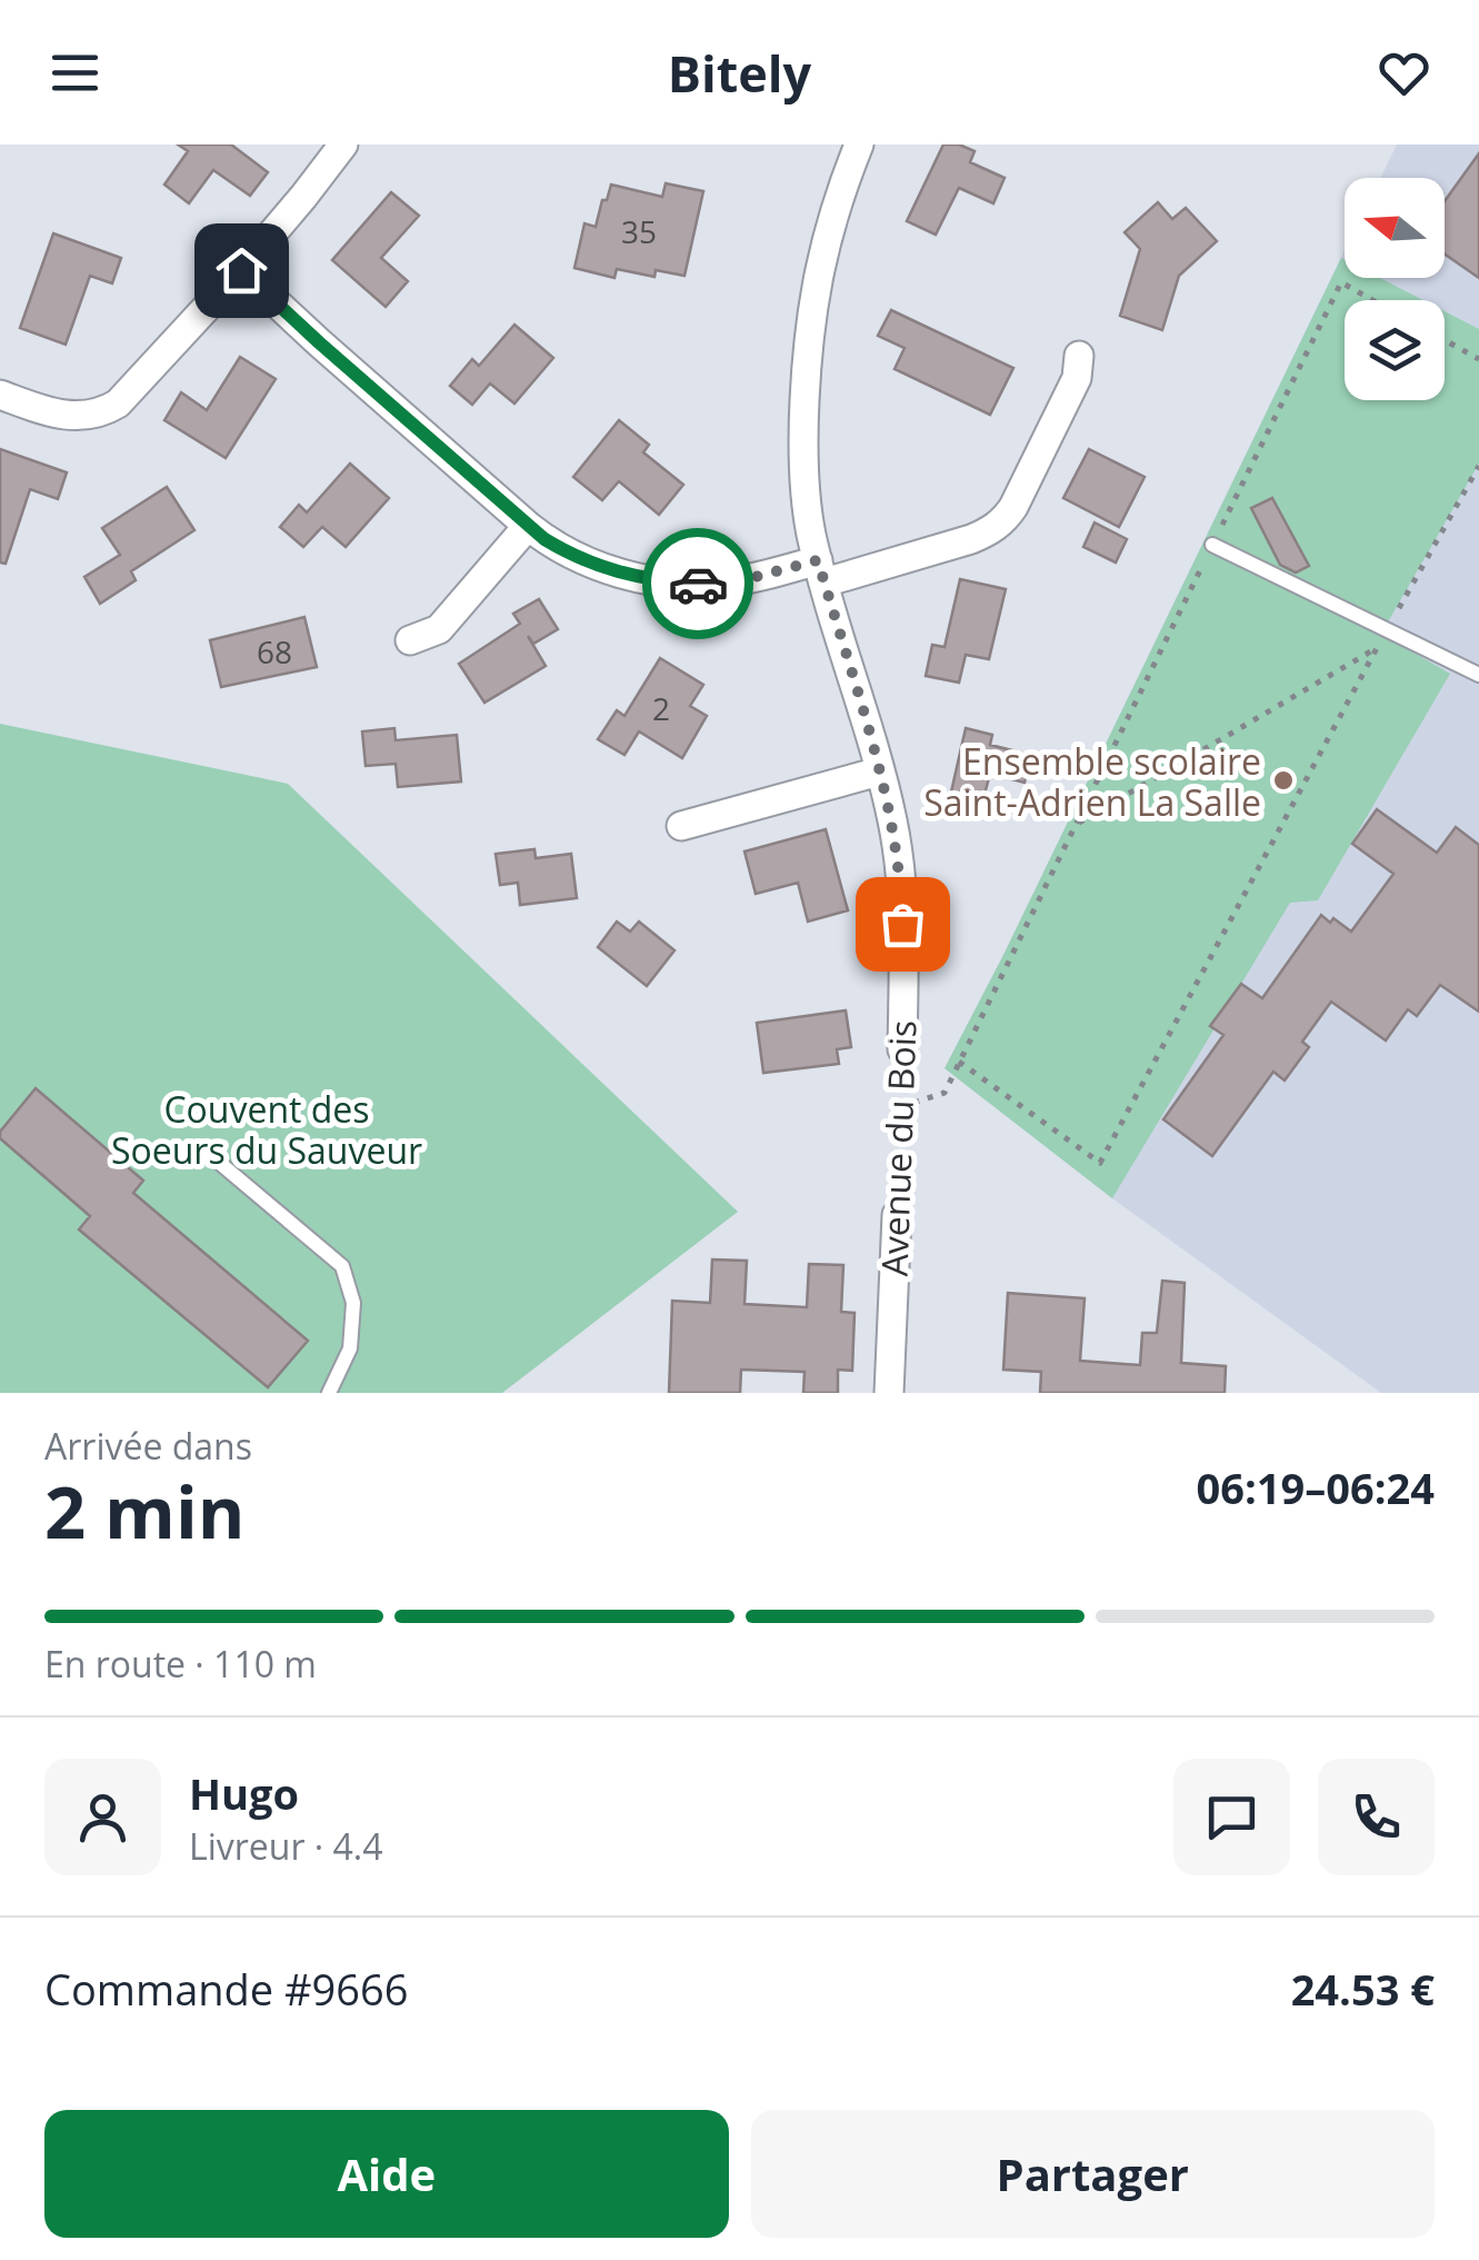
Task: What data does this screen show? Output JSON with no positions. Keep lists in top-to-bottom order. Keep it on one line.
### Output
{"streets":{"street":["Avenue du Bois"]},"parks":["Couvent des Soeurs du Sauveur"],"places":["Ensemble scolaire Saint-Adrien La Salle"],"house_numbers":["35","68","2"],"north":"left","page":{"header":"Bitely","heading":["2 min","Arrivée dans","06:19–06:24"],"panel":["Hugo","Livreur · 4.4","Commande #9666","24.53 €"],"bar":"En route · 110 m","buttons":["Aide","Partager"]}}
